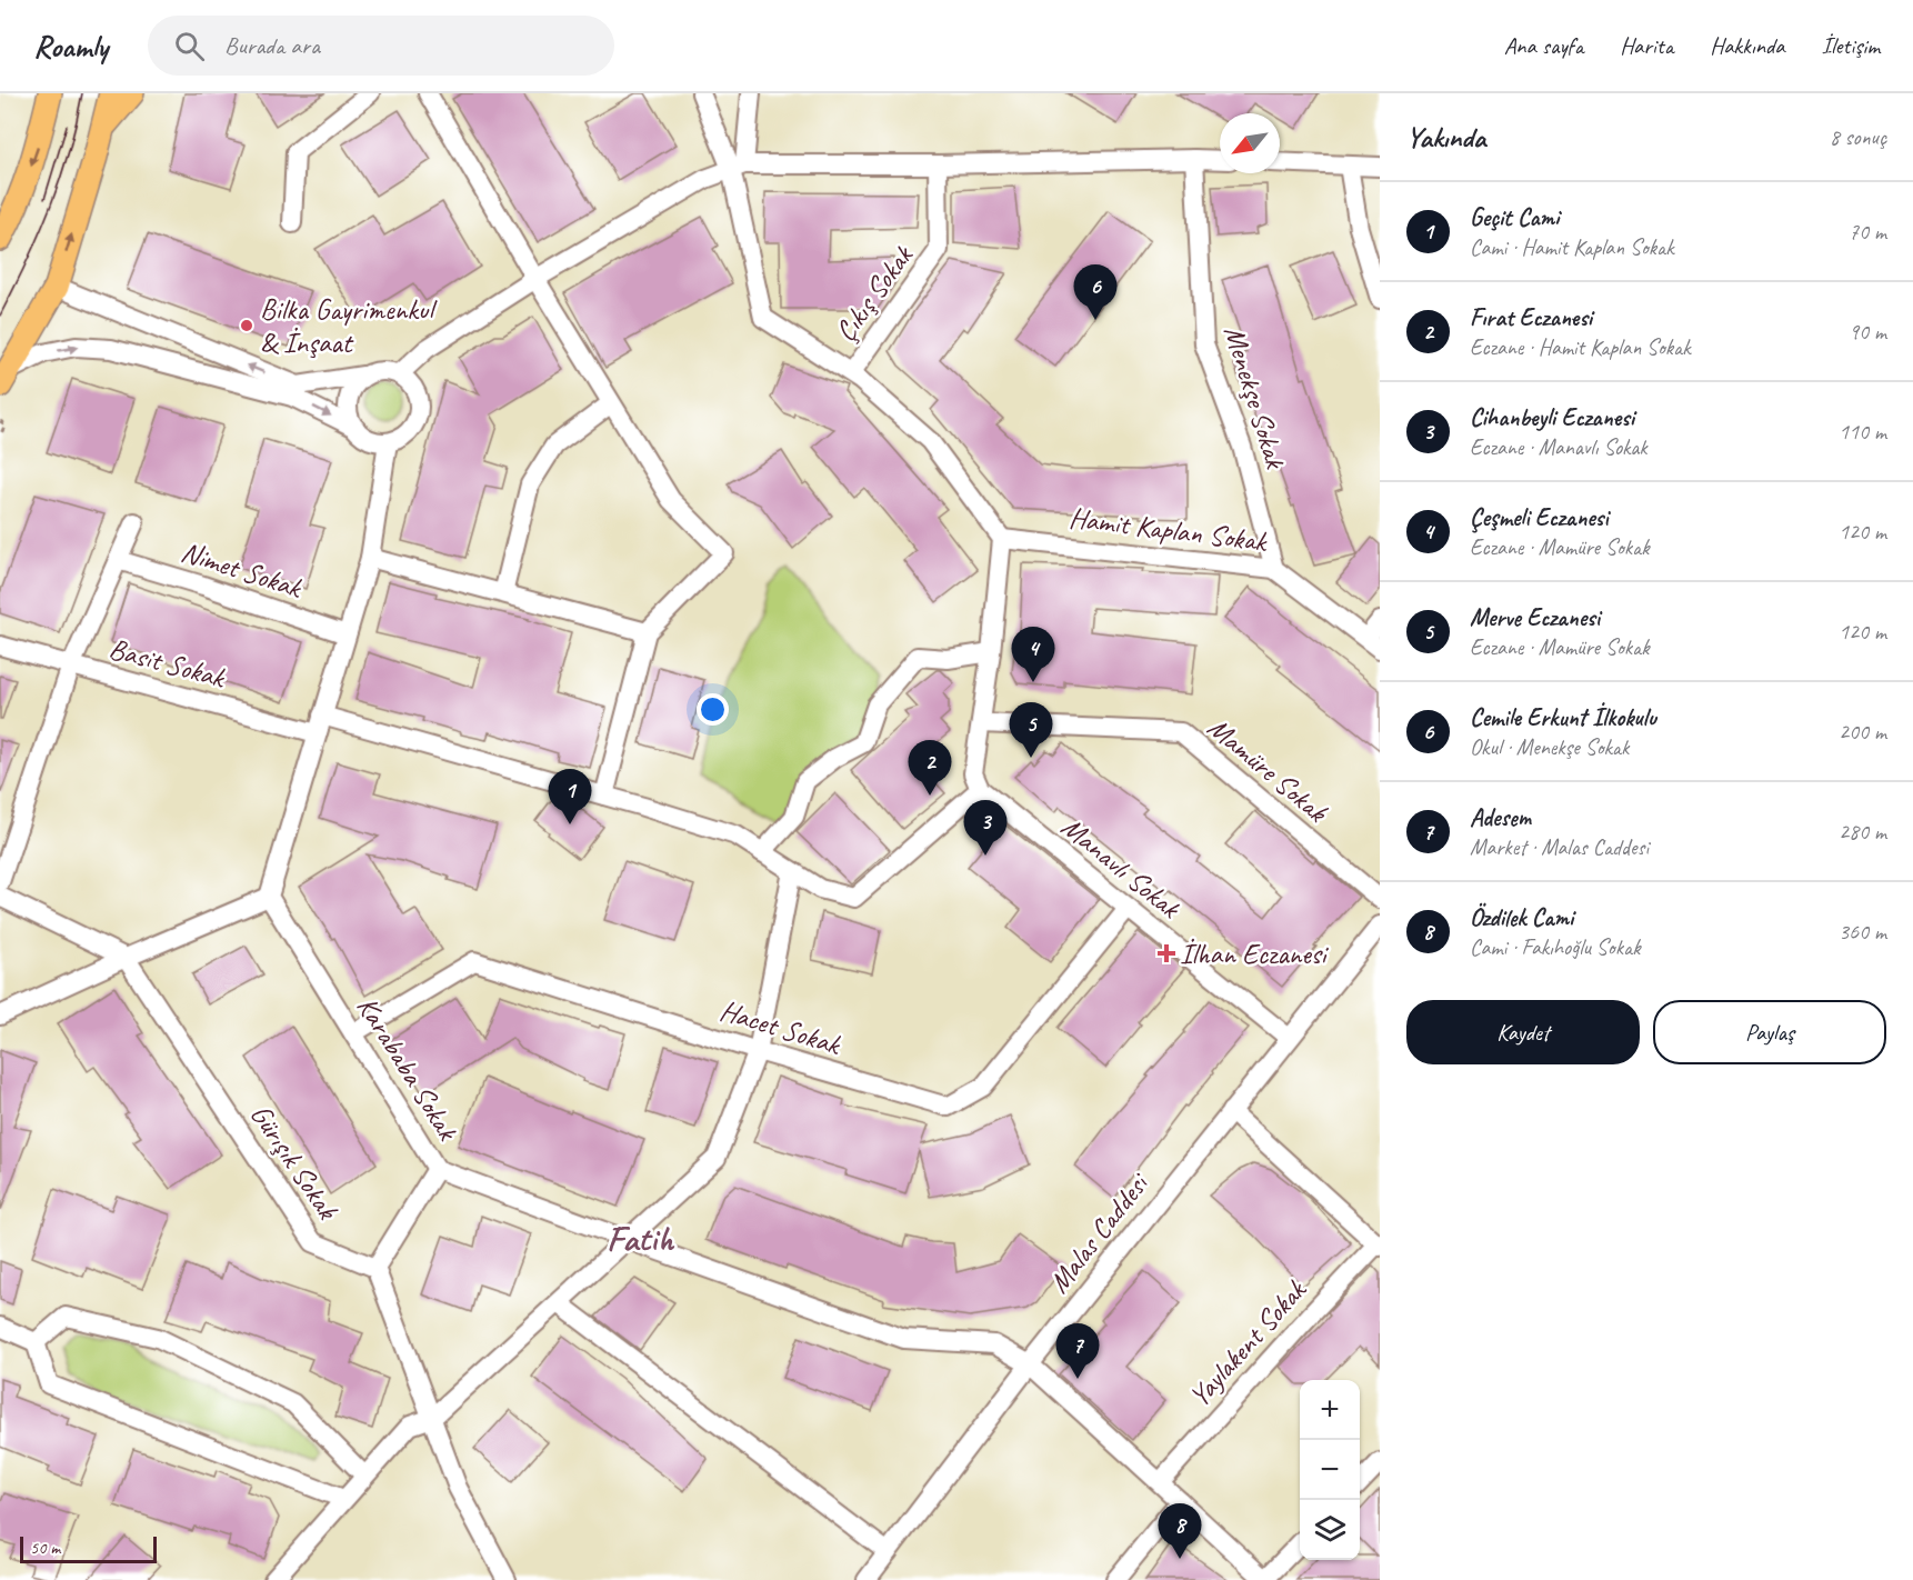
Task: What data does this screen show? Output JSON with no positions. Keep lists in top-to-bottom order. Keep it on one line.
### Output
{"streets":{"street":["Çıkış Sokak","Menekşe Sokak","Hamit Kaplan Sokak","Nimet Sokak","Basit Sokak","Mamüre Sokak","Manavlı Sokak","Hacet Sokak","Karababa Sokak","Gürışık Sokak","Malas Caddesi","Yaylakent Sokak"]},"crossings":[["Menekşe Sokak","Hamit Kaplan Sokak"],["Manavlı Sokak","Hacet Sokak"],["Manavlı Sokak","Malas Caddesi"],["Hacet Sokak","Karababa Sokak"],["Karababa Sokak","Malas Caddesi"],["Karababa Sokak","Yaylakent Sokak"]],"districts":["Fatih"],"places":{"other":["Bilka Gayrimenkul & İnşaat"],"health":["İlhan Eczanesi"]},"scale_bar":"50 m","north":"bottom left","page":{"header":"Roamly","search":"Burada ara","nav":["Ana sayfa","Harita","Hakkında","İletişim"],"heading":["Yakında","8 sonuç"],"list":[{"mark":"1","name":"Geçit Cami","note":"Cami · Hamit Kaplan Sokak","value":"70 m"},{"mark":"2","name":"Fırat Eczanesi","note":"Eczane · Hamit Kaplan Sokak","value":"90 m"},{"mark":"3","name":"Cihanbeyli Eczanesi","note":"Eczane · Manavlı Sokak","value":"110 m"},{"mark":"4","name":"Çeşmeli Eczanesi","note":"Eczane · Mamüre Sokak","value":"120 m"},{"mark":"5","name":"Merve Eczanesi","note":"Eczane · Mamüre Sokak","value":"120 m"},{"mark":"6","name":"Cemile Erkunt İlkokulu","note":"Okul · Menekşe Sokak","value":"200 m"},{"mark":"7","name":"Adesem","note":"Market · Malas Caddesi","value":"280 m"},{"mark":"8","name":"Özdilek Cami","note":"Cami · Fakıhoğlu Sokak","value":"360 m"}],"pins":["6","4","5","2","1","3","7","8"],"buttons":["Kaydet","Paylaş"],"map_buttons":["+","−"],"scale":"50 m"}}
